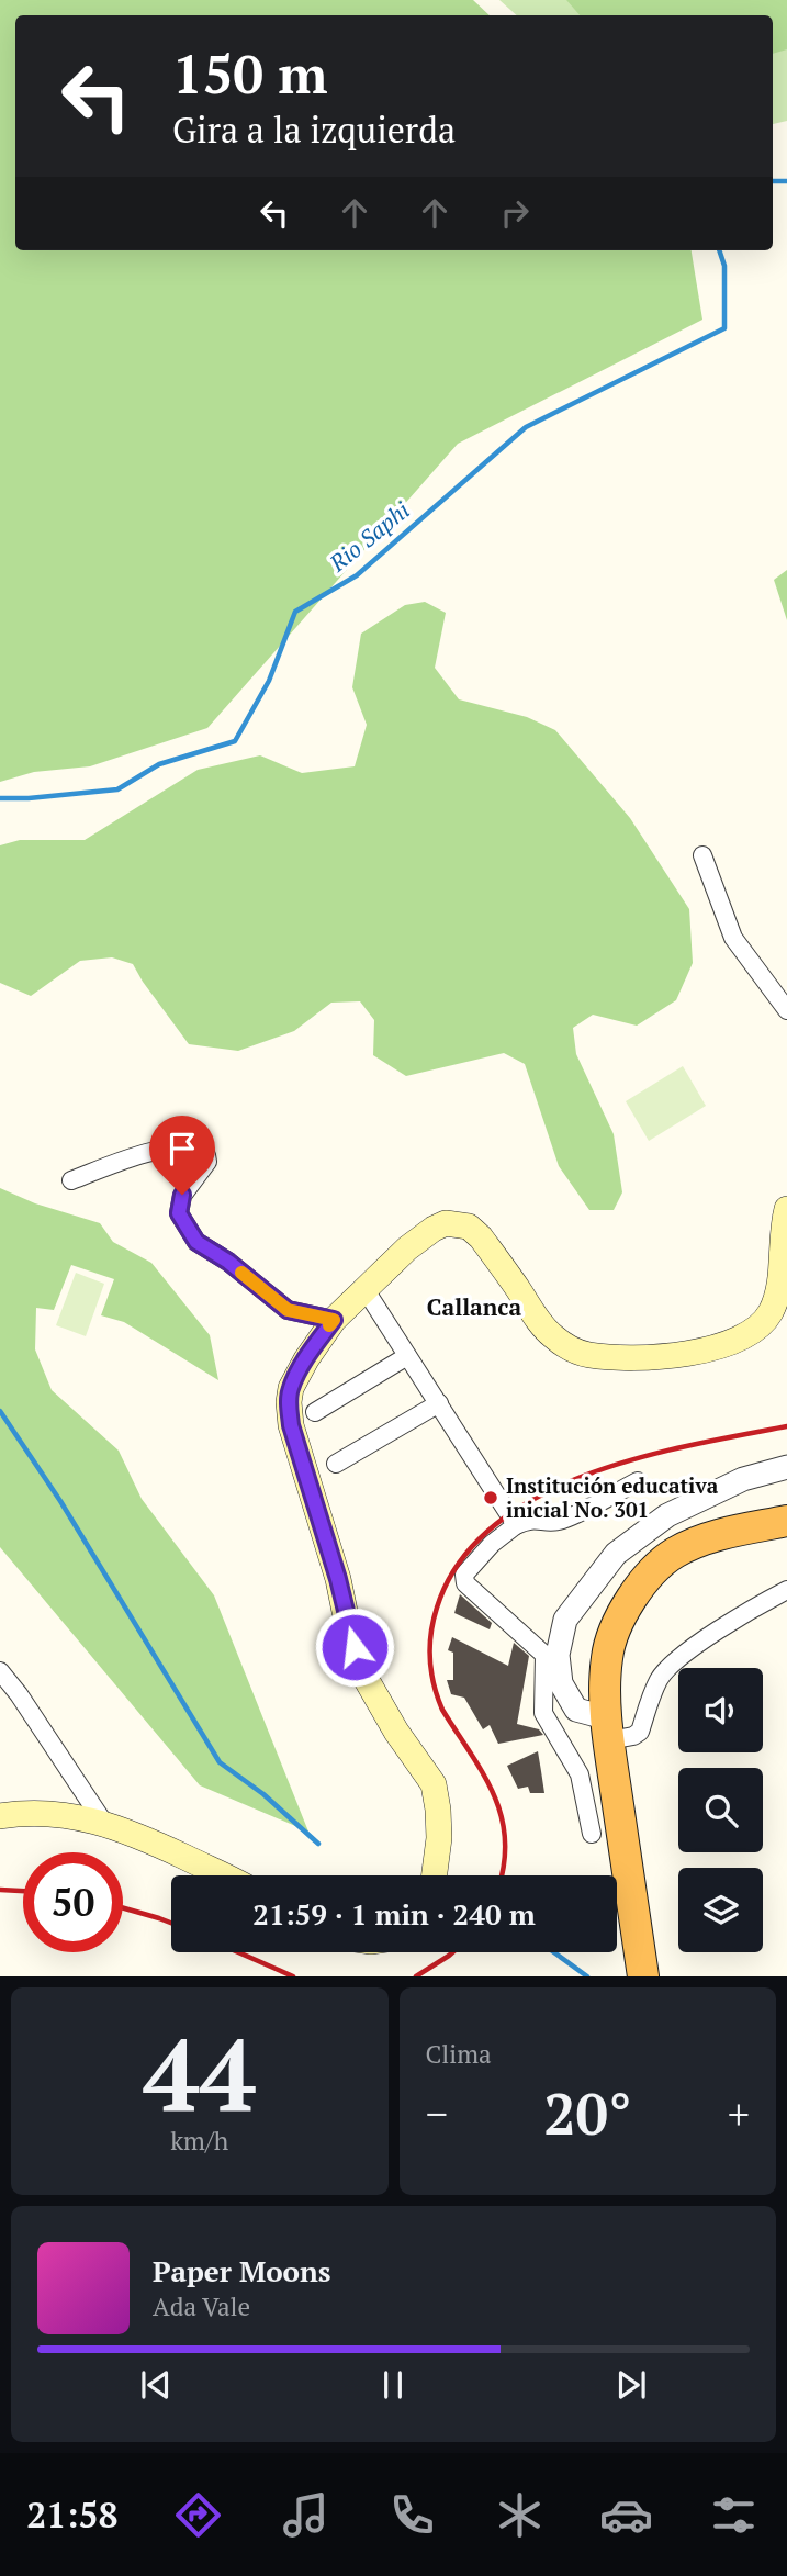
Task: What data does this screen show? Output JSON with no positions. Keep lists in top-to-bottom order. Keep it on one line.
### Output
{"districts":["Callanca"],"water":["Rio Saphi"],"places":["Institución educativa inicial No. 301"],"page":{"turn":["150 m","Gira a la izquierda"],"limit":"50","trip":"21:59 · 1 min · 240 m","tile":[["44","km/h"],"Clima"],"heat":["−","20°","+"],"song":["Paper Moons","Ada Vale"],"tabs":"21:58"}}
